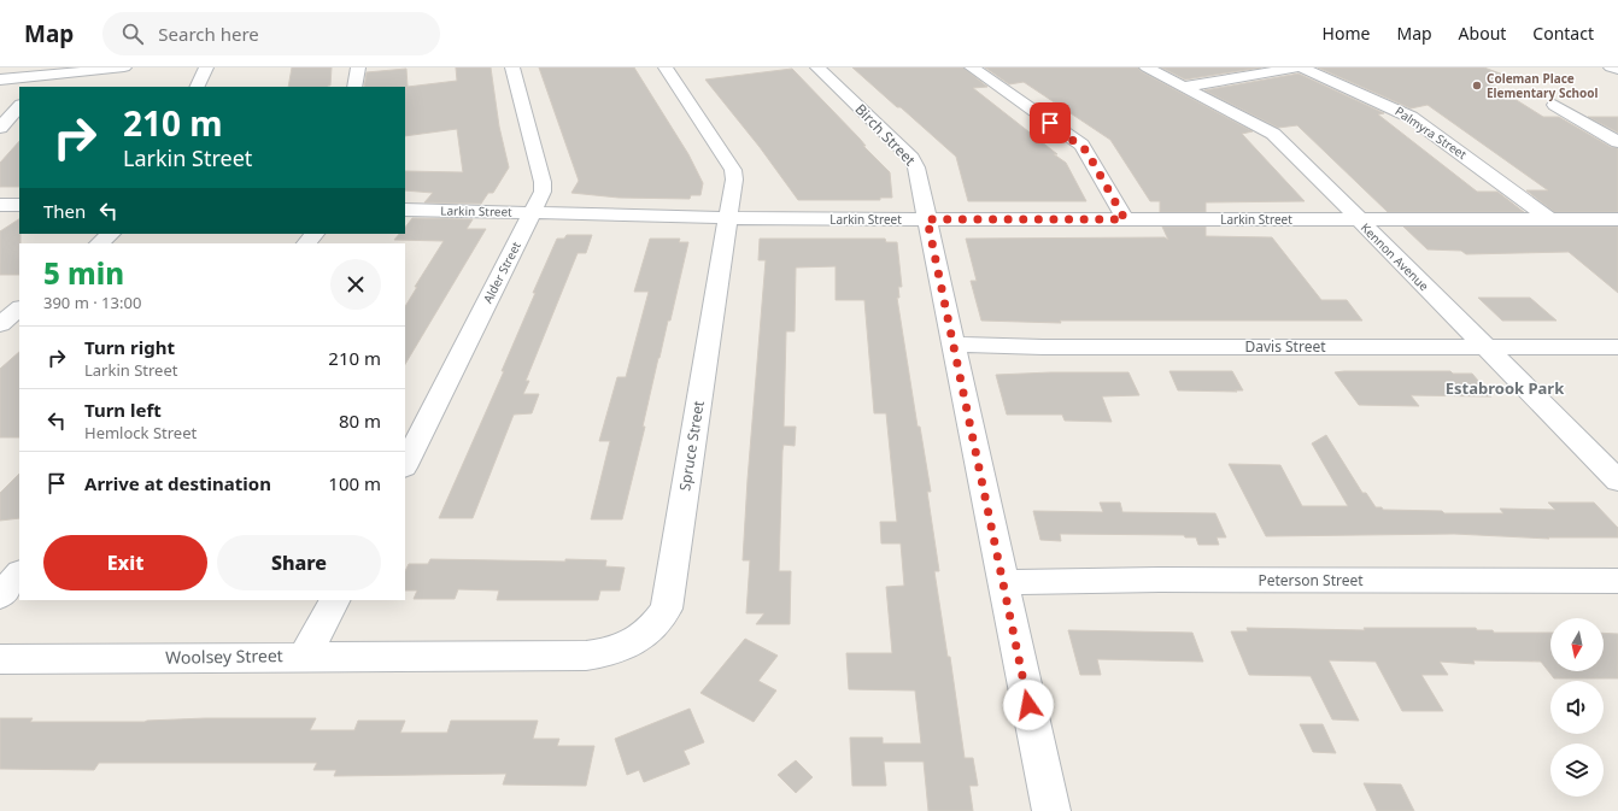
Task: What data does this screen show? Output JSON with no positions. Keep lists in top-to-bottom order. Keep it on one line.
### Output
{"streets":{"street":["Palmyra Street","Birch Street","Larkin Street","Kennon Avenue","Alder Street","Davis Street","Spruce Street","Peterson Street","Woolsey Street"]},"crossings":[["Palmyra Street","Larkin Street"],["Birch Street","Larkin Street"],["Birch Street","Davis Street"],["Birch Street","Peterson Street"],["Larkin Street","Kennon Avenue"],["Larkin Street","Alder Street"],["Larkin Street","Spruce Street"],["Kennon Avenue","Davis Street"],["Spruce Street","Woolsey Street"]],"districts":["Estabrook Park"],"places":["Coleman Place Elementary School"],"north":"bottom","page":{"header":"Map","search":"Search here","nav":["Home","Map","About","Contact"],"turn":["210 m","Larkin Street"],"then":"Then","heading":["5 min","390 m · 13:00"],"list":[{"name":"Turn right","note":"Larkin Street","value":"210 m"},{"name":"Turn left","note":"Hemlock Street","value":"80 m"},{"name":"Arrive at destination","value":"100 m"}],"buttons":["Exit","Share"]}}
